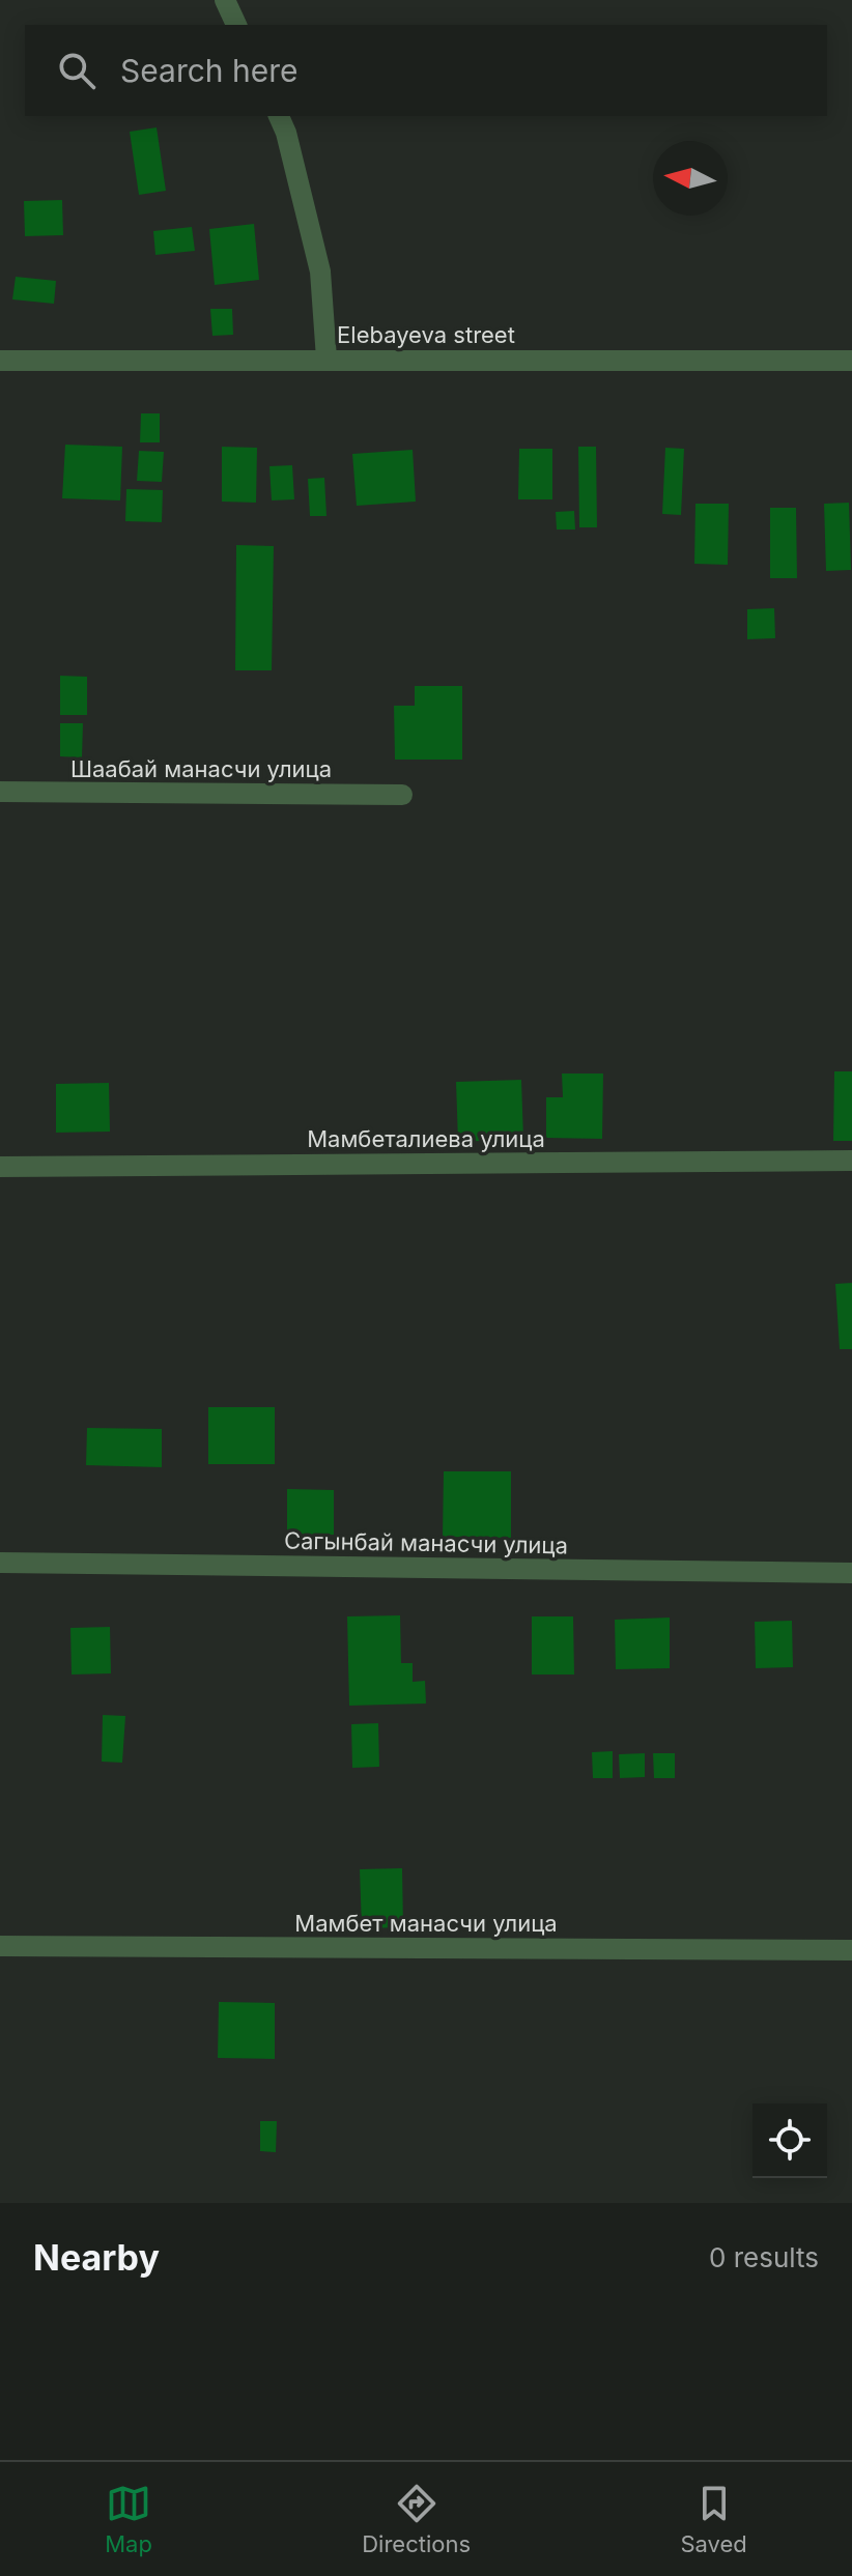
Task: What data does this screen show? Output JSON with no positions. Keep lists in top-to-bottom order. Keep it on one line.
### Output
{"streets":{"street":["Elebayeva street","Шаабай манасчи улица","Мамбеталиева улица","Сагынбай манасчи улица","Мамбет манасчи улица"]},"north":"left","page":{"search":"Search here","heading":["Nearby","0 results"],"nav":["Map","Directions","Saved"]}}
